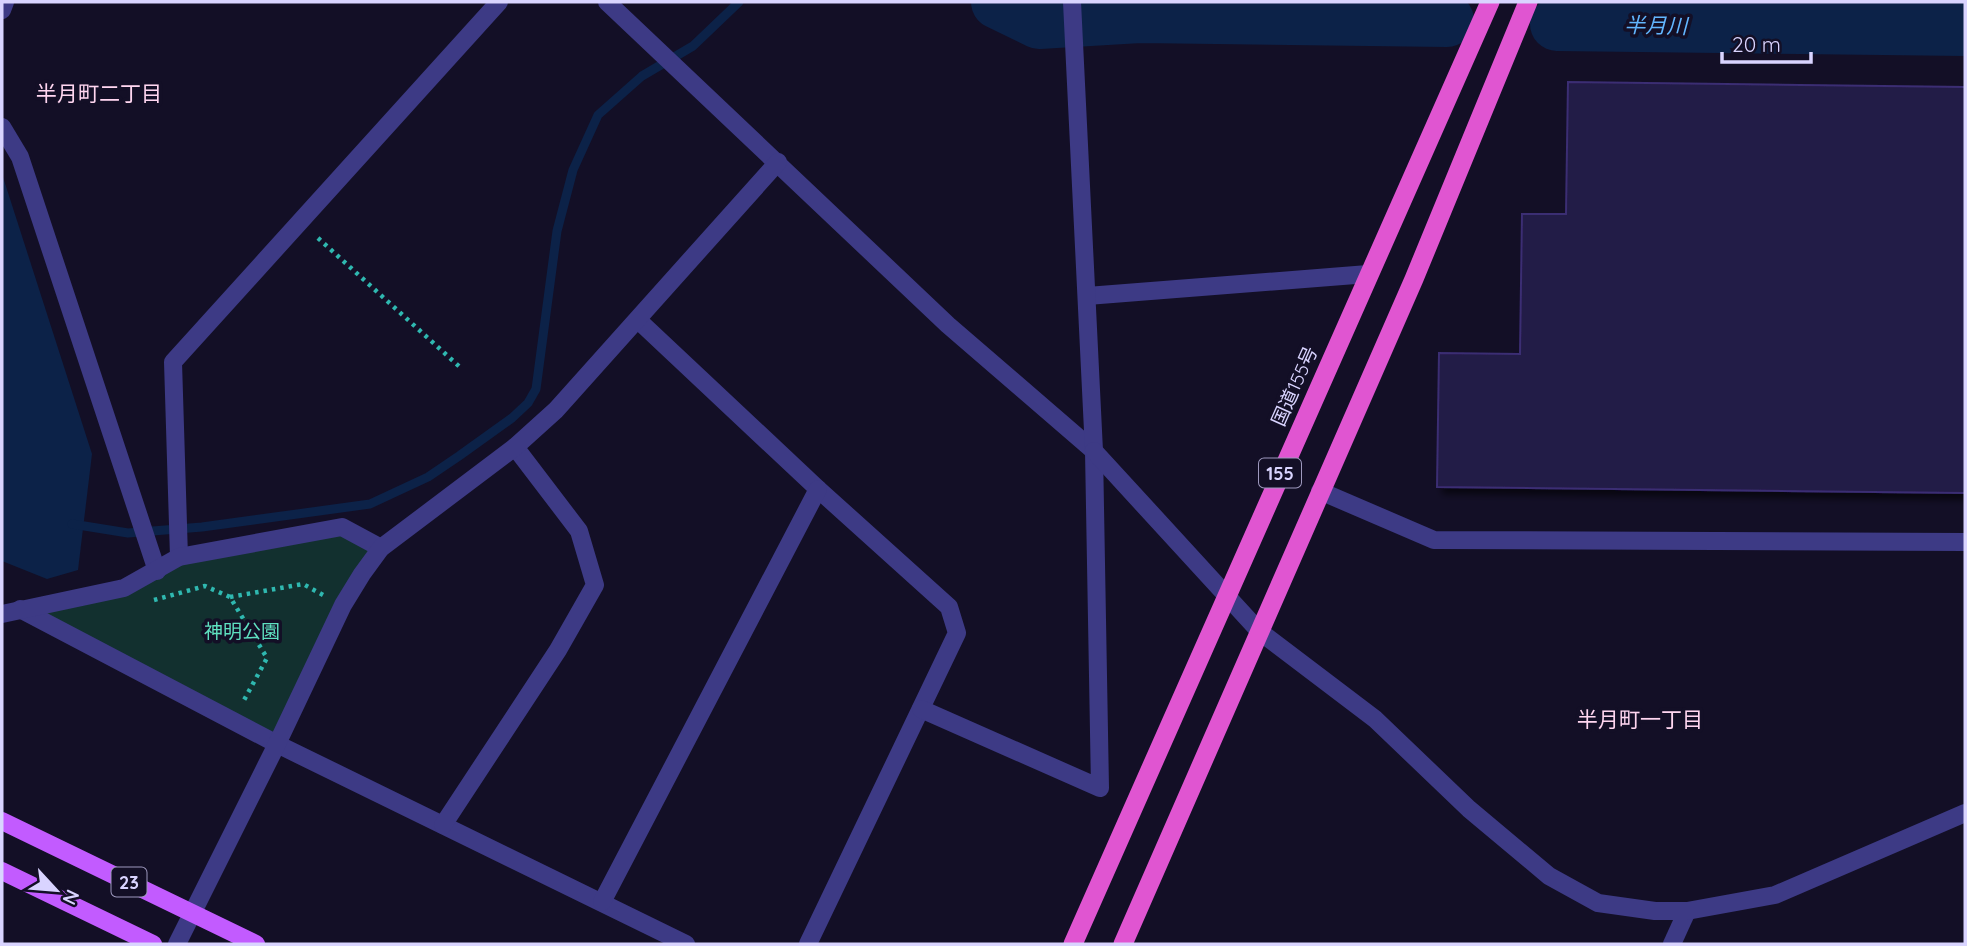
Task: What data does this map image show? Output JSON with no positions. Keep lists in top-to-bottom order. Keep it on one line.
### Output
{"streets":{"highway":["国道155号","155"],"main road":["23"]},"districts":["半月町二丁目","半月町一丁目"],"water":["半月川"],"parks":["神明公園"],"scale_bar":"20 m","north":"bottom right"}
